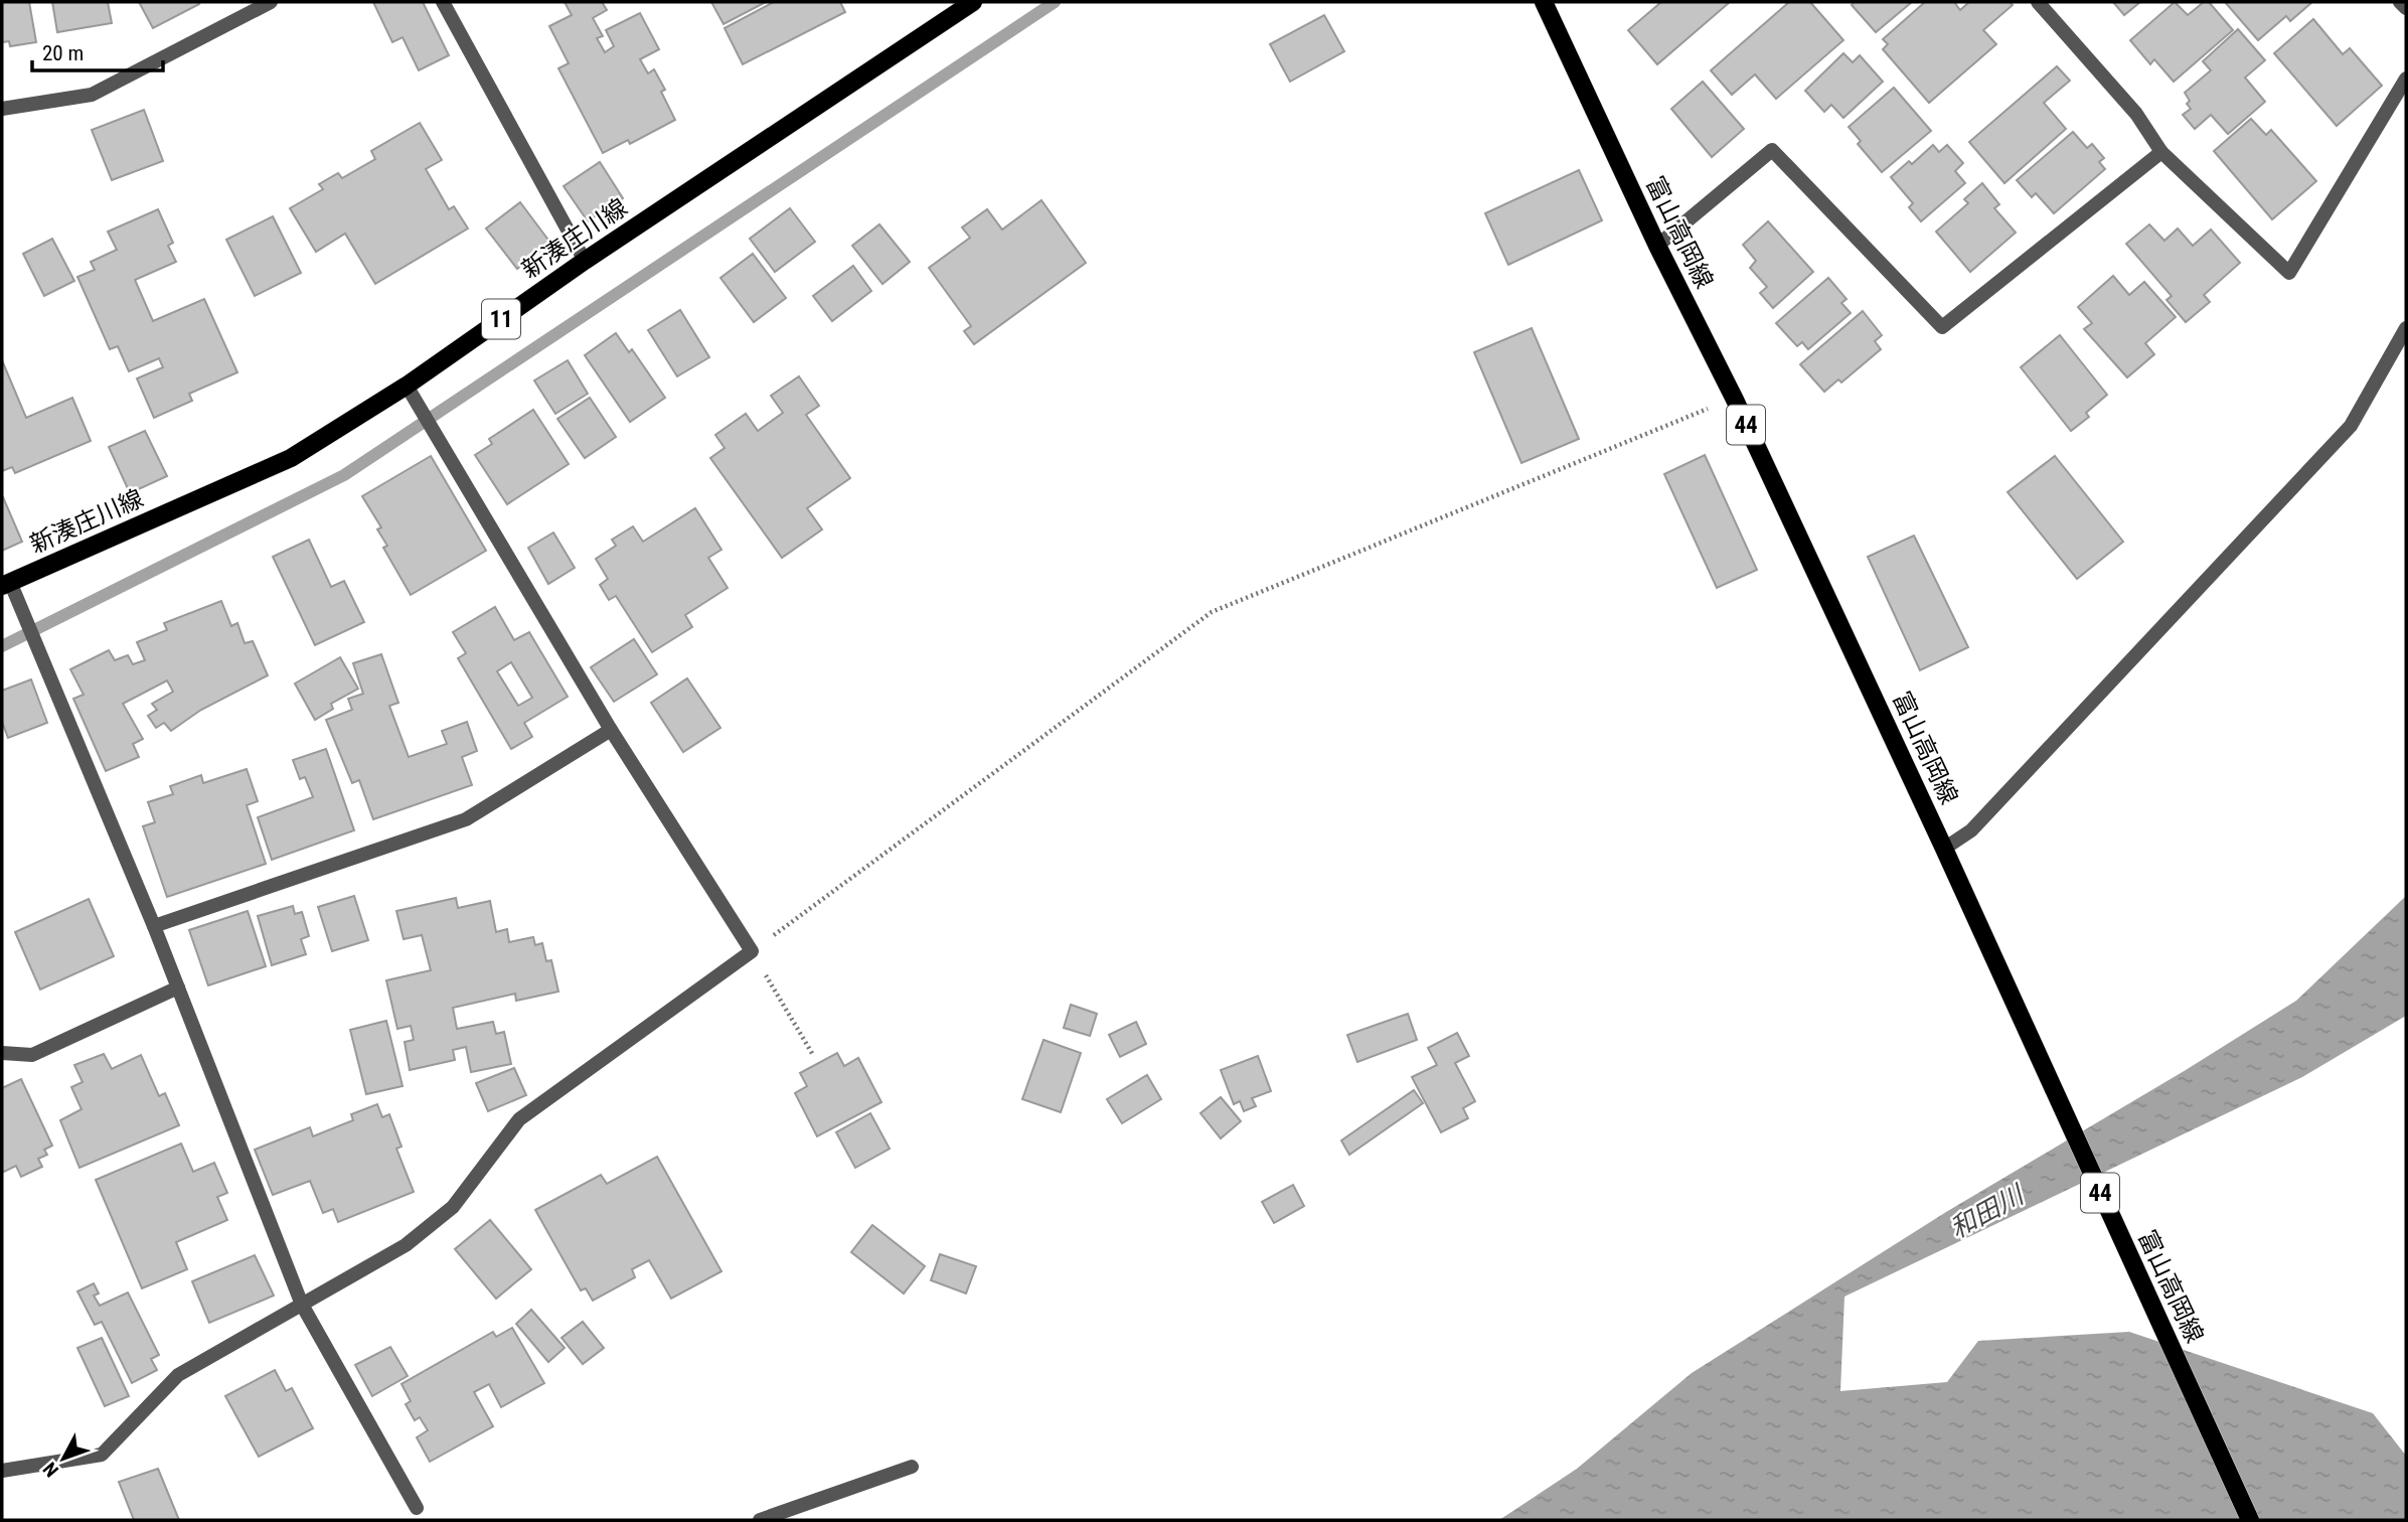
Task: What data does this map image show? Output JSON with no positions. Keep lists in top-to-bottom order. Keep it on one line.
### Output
{"streets":{"main road":["富山高岡線","新湊庄川線","11","44"]},"water":["和田川"],"scale_bar":"20 m","north":"bottom left"}
